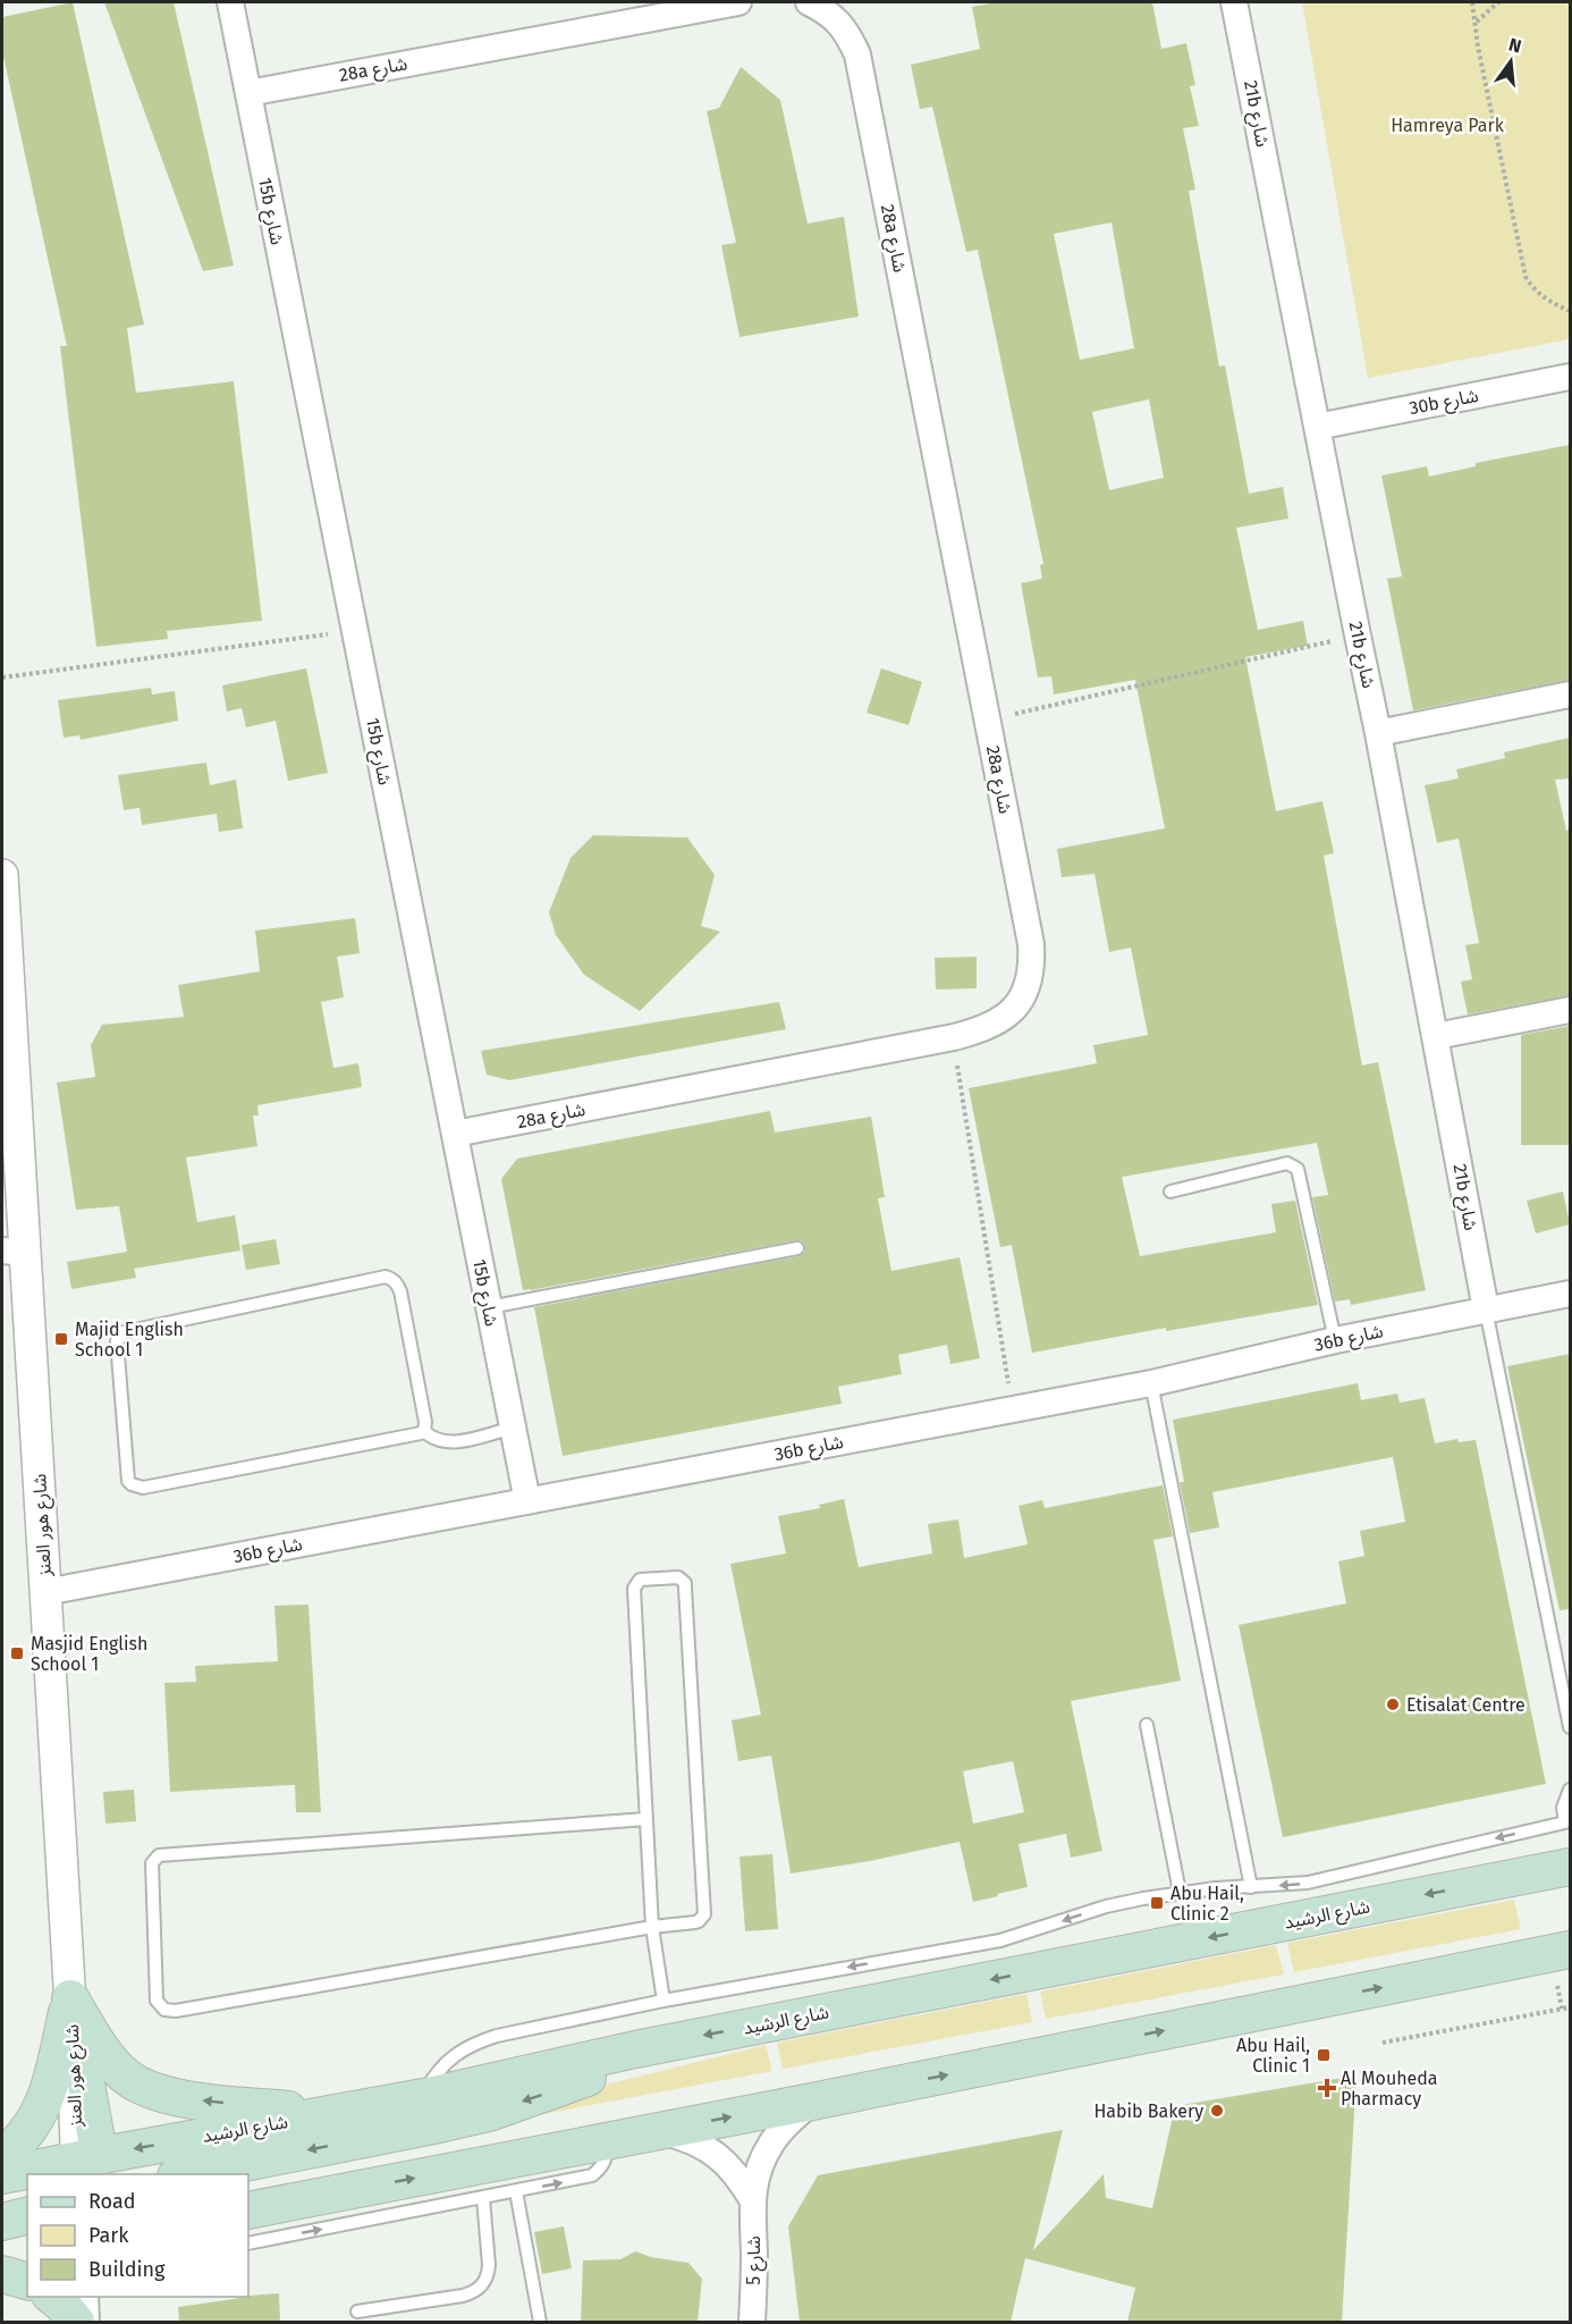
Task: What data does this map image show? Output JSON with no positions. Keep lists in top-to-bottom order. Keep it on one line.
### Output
{"streets":{"main road":["شارع الرشيد"],"street":["28a شارع","21b شارع","15b شارع","30b شارع","36b شارع","شارع هور العنز","شارع 5"]},"crossings":[["28a شارع","15b شارع"],["21b شارع","30b شارع"],["21b شارع","36b شارع"],["15b شارع","36b شارع"],["36b شارع","شارع هور العنز"]],"parks":["Hamreya Park"],"places":{"transit":["Majid English School 1","Masjid English School 1","Abu Hail, Clinic 2","Abu Hail, Clinic 1"],"other":["Etisalat Centre","Habib Bakery"],"health":["Al Mouheda Pharmacy"]},"legend":["Road","Park","Building"],"north":"top"}
